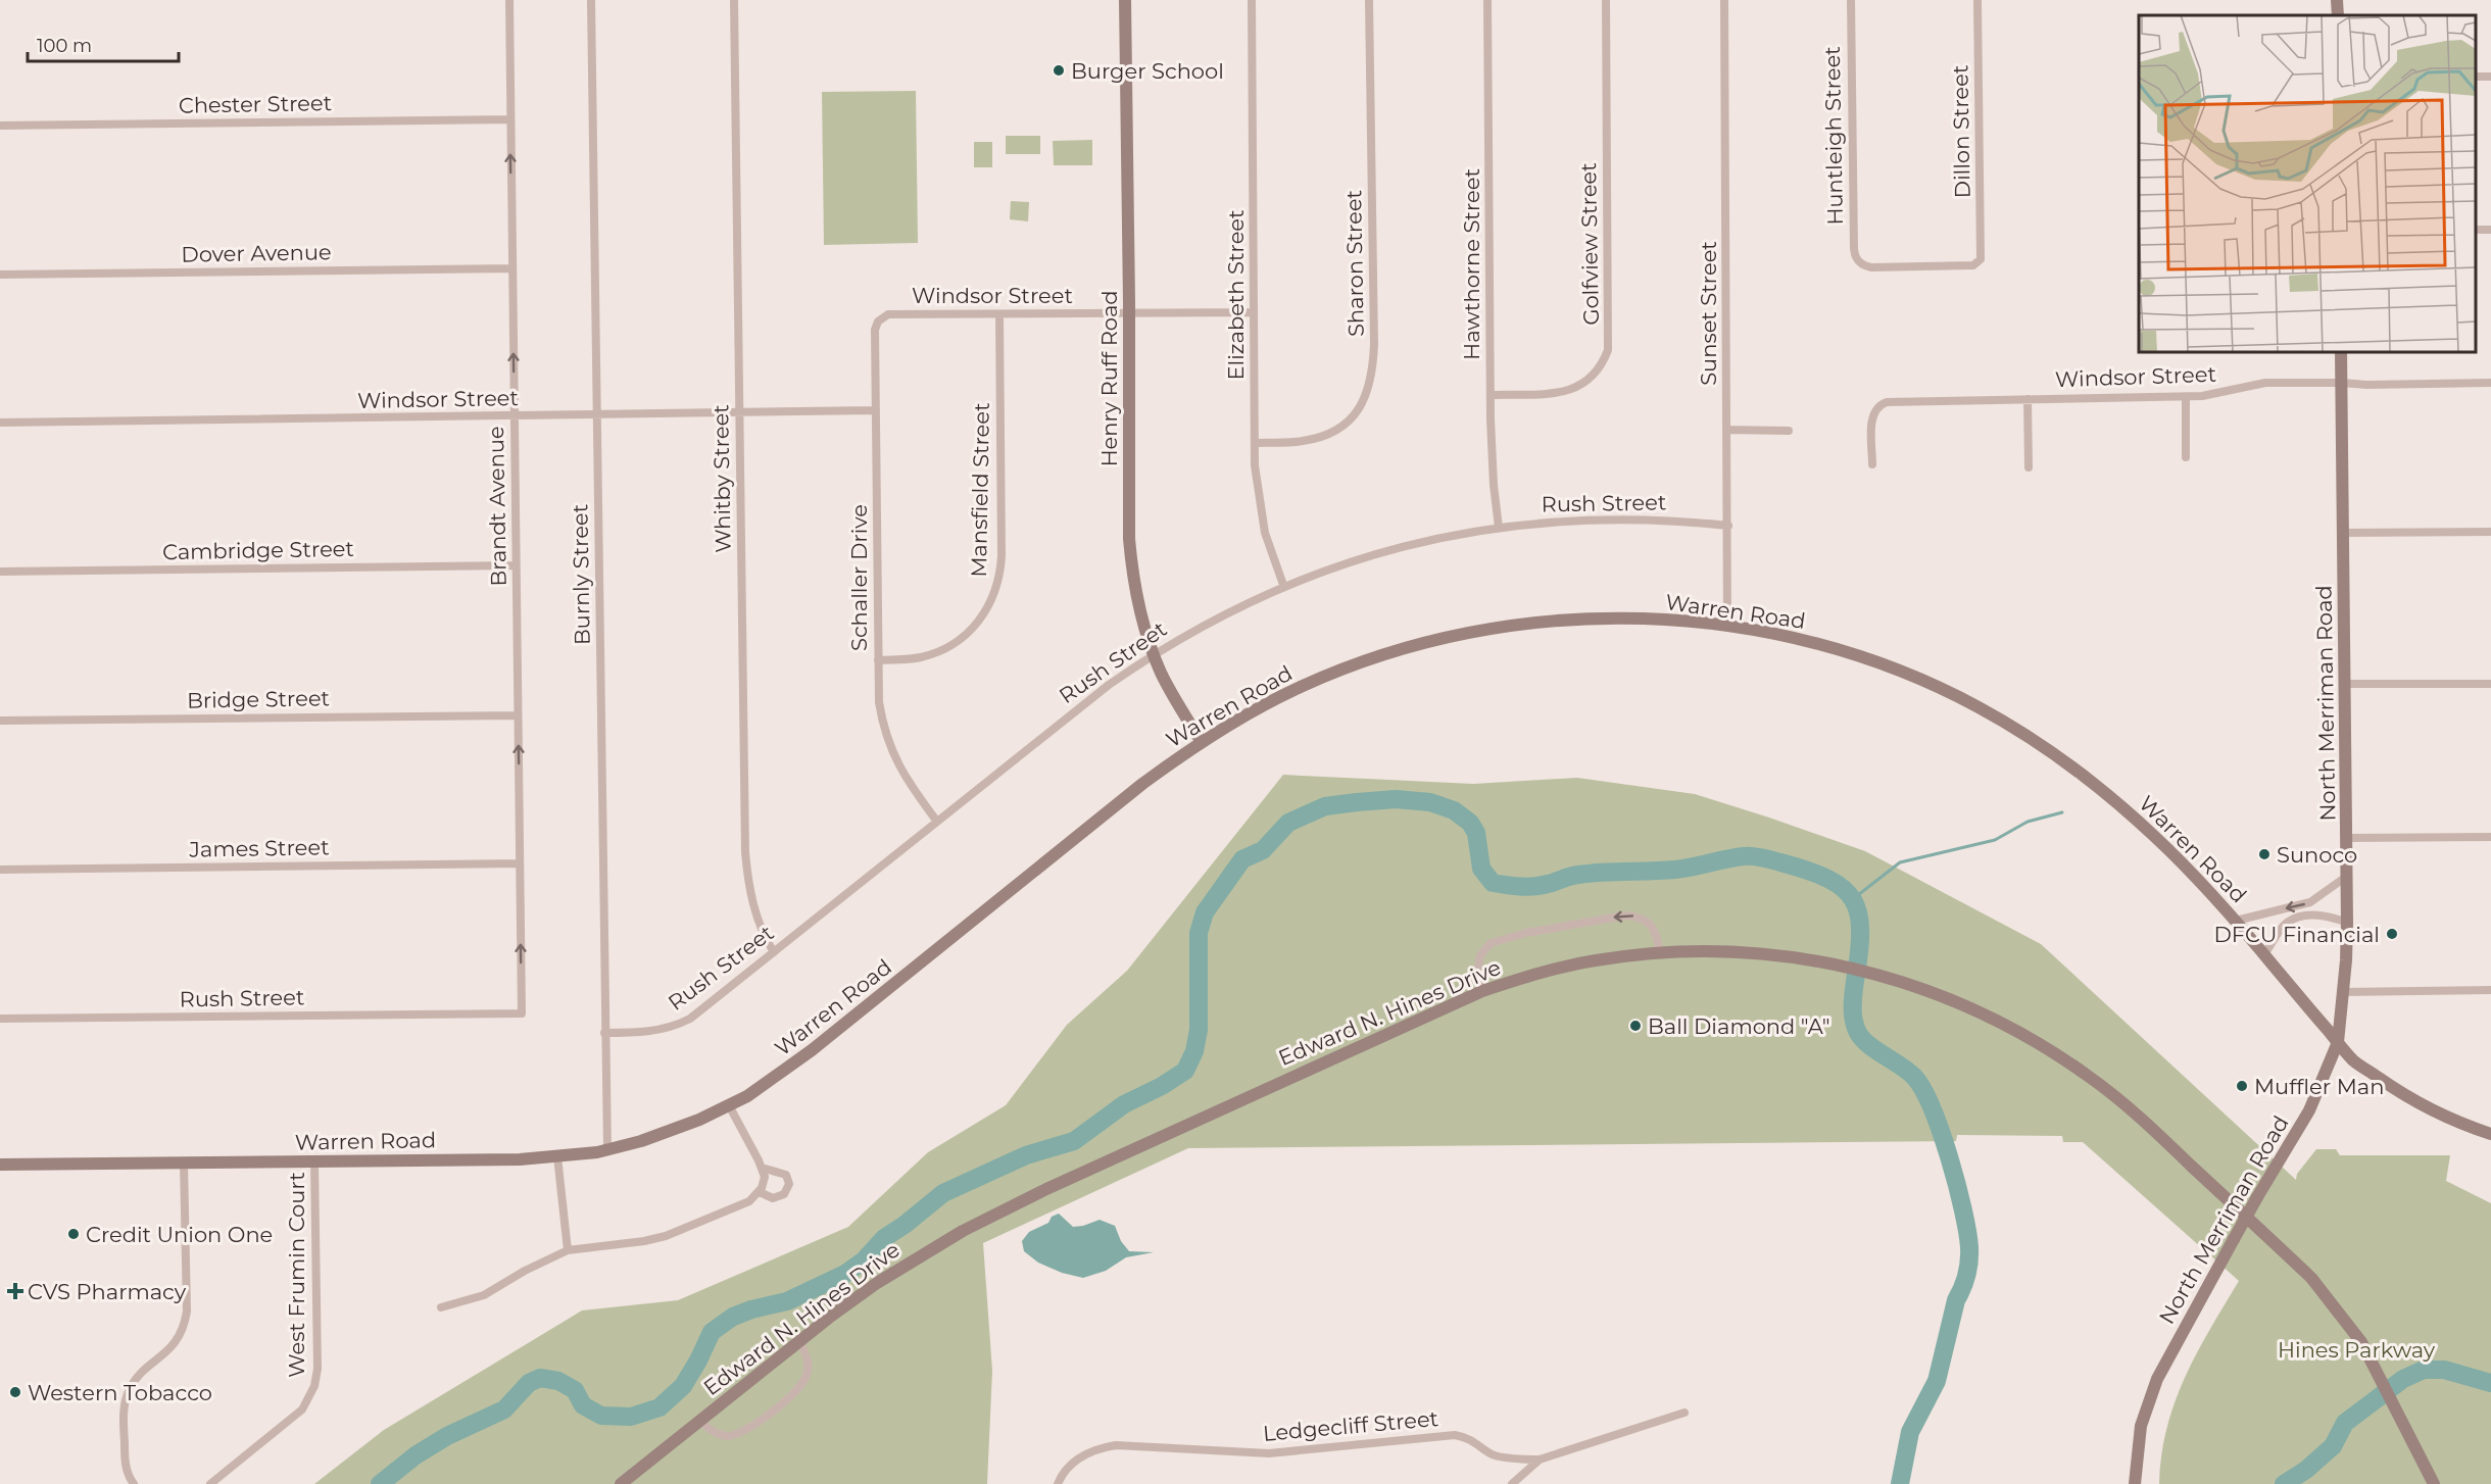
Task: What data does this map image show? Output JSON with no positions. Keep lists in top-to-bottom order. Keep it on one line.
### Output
{"streets":{"main road":["Henry Ruff Road","Warren Road","North Merriman Road","Edward N. Hines Drive"],"street":["Chester Street","Dillon Street","Huntleigh Street","Golfview Street","Dover Avenue","Sharon Street","Hawthorne Street","Windsor Street","Elizabeth Street","Sunset Street","Whitby Street","Mansfield Street","Rush Street","Brandt Avenue","Cambridge Street","Burnly Street","Schaller Drive","Bridge Street","James Street","West Frumin Court","Ledgecliff Street"]},"crossings":[["Chester Street","Brandt Avenue"],["Dillon Street","Huntleigh Street"],["Golfview Street","Hawthorne Street"],["Dover Avenue","Brandt Avenue"],["Sharon Street","Elizabeth Street"],["Hawthorne Street","Rush Street"],["Windsor Street","Elizabeth Street"],["Windsor Street","Henry Ruff Road"],["Windsor Street","Whitby Street"],["Windsor Street","Mansfield Street"],["Windsor Street","Brandt Avenue"],["Windsor Street","Burnly Street"],["Windsor Street","Schaller Drive"],["Windsor Street","North Merriman Road"],["Elizabeth Street","Rush Street"],["Sunset Street","Rush Street"],["Sunset Street","Warren Road"],["Henry Ruff Road","Rush Street"],["Henry Ruff Road","Warren Road"],["Whitby Street","Rush Street"],["Mansfield Street","Schaller Drive"],["Rush Street","Brandt Avenue"],["Rush Street","Burnly Street"],["Rush Street","Schaller Drive"],["Brandt Avenue","Cambridge Street"],["Brandt Avenue","Bridge Street"],["Brandt Avenue","James Street"],["Burnly Street","Warren Road"],["Warren Road","North Merriman Road"],["Warren Road","West Frumin Court"]],"one_way":["Brandt Avenue"],"parks":["Hines Parkway"],"places":{"other":["Burger School","Sunoco","DFCU Financial","Ball Diamond \"A\"","Muffler Man","Credit Union One","Western Tobacco"],"health":["CVS Pharmacy"]},"scale_bar":"100 m"}
